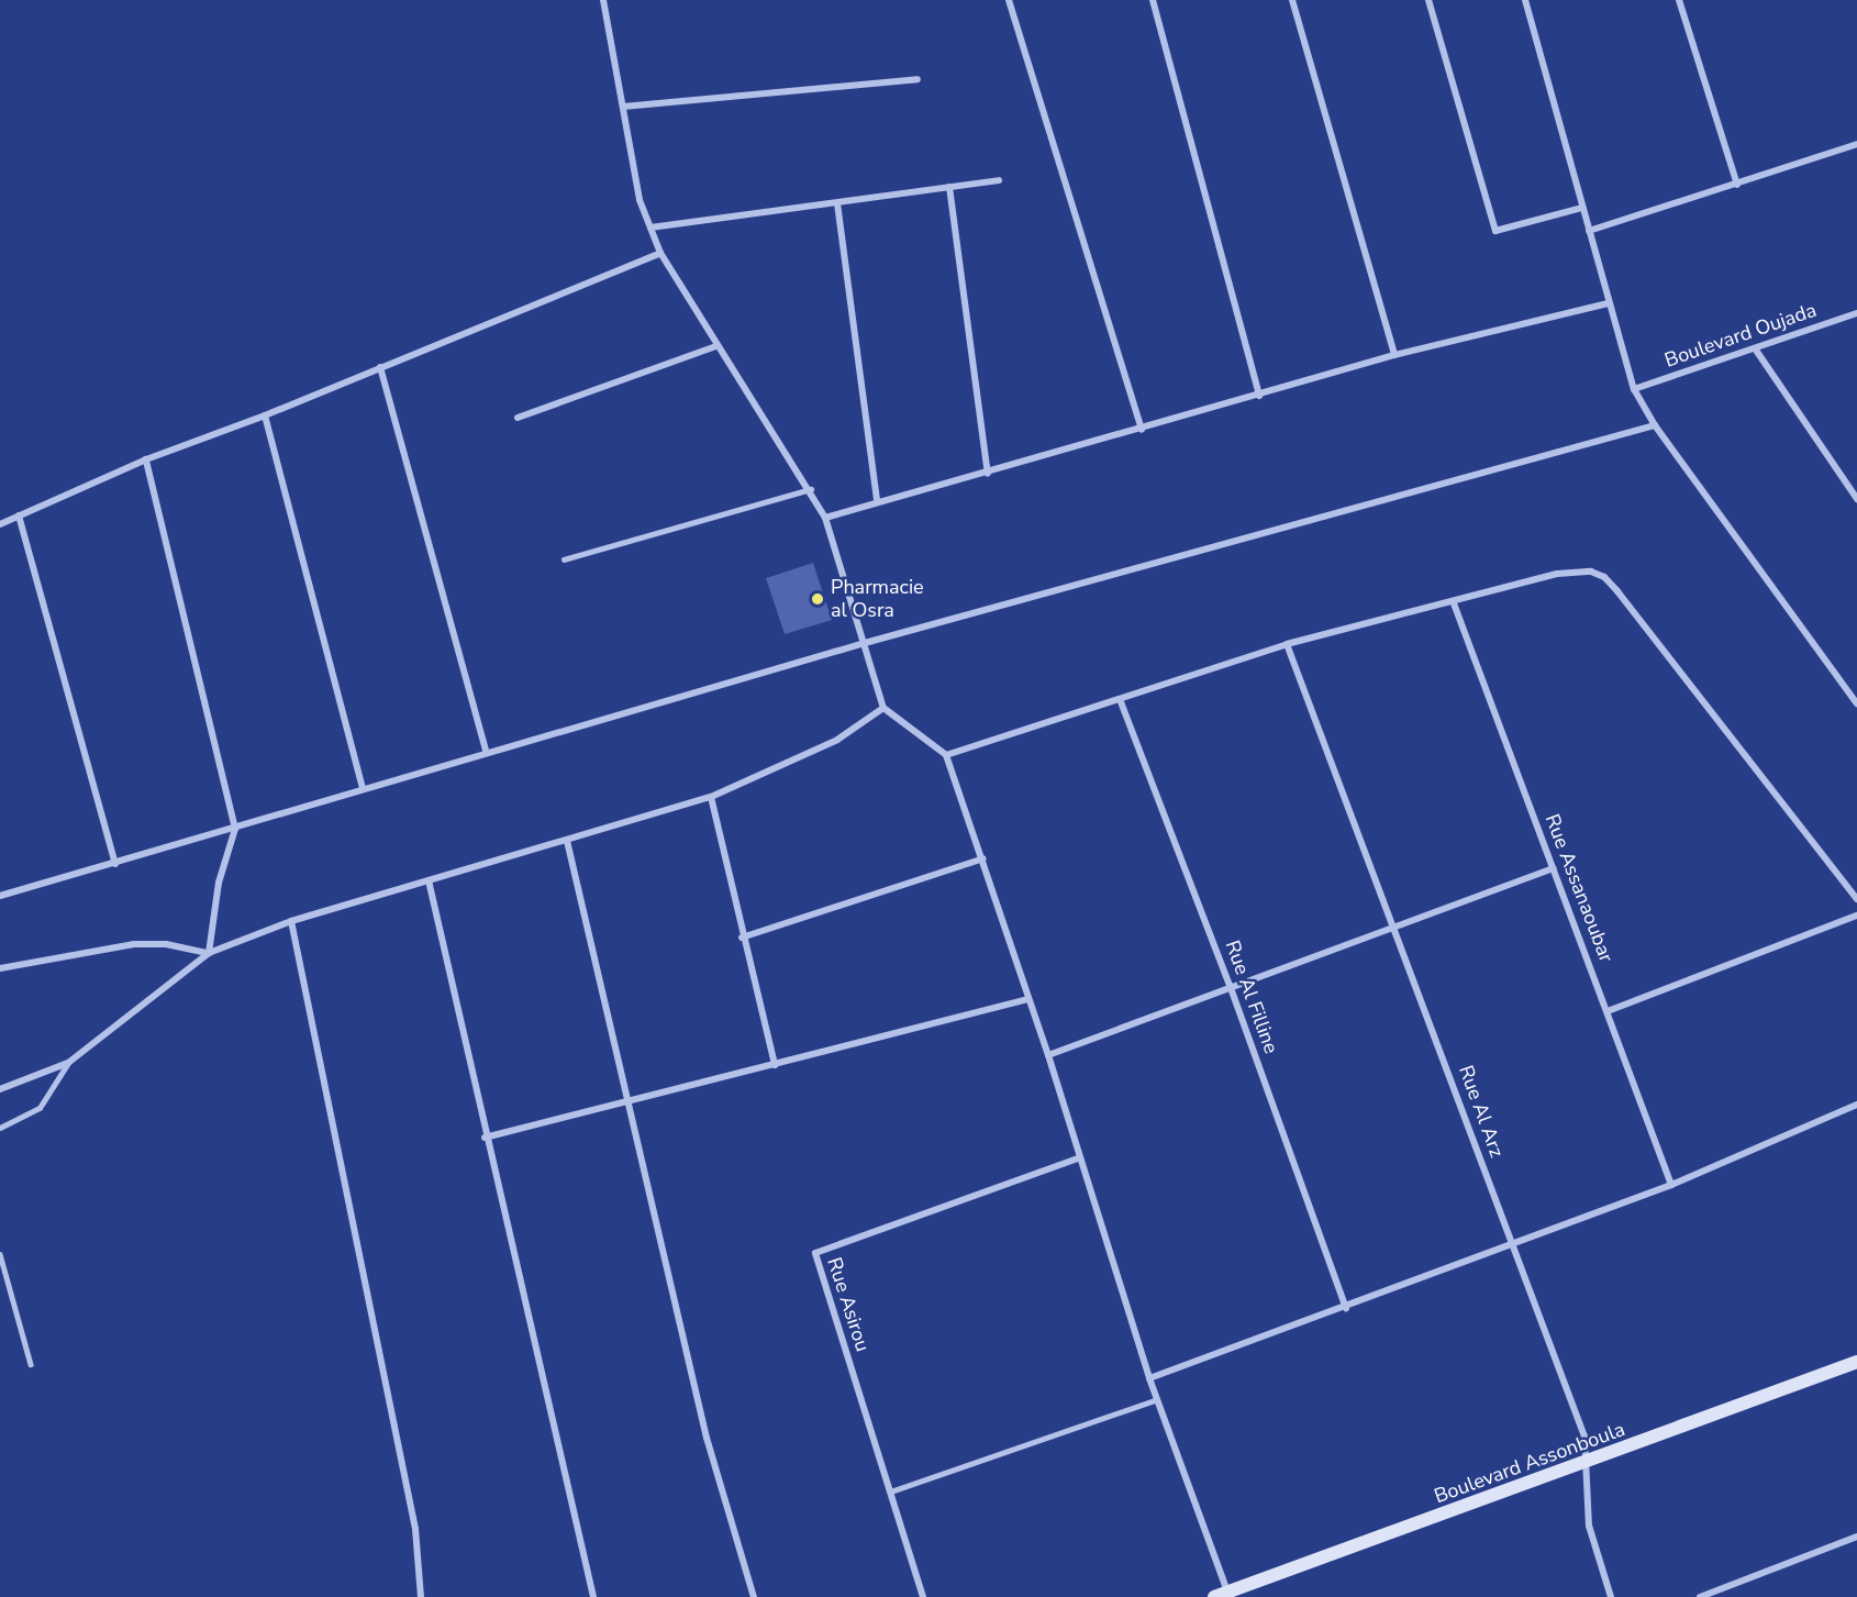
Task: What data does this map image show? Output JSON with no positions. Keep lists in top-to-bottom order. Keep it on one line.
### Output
{"streets":{"street":["Boulevard Oujada","Rue Assanaoubar","Rue Al Filline","Rue Al Arz","Rue Asirou","Boulevard Assonboula"]},"crossings":[["Rue Al Arz","Boulevard Assonboula"]],"places":["Pharmacie al Osra"]}
